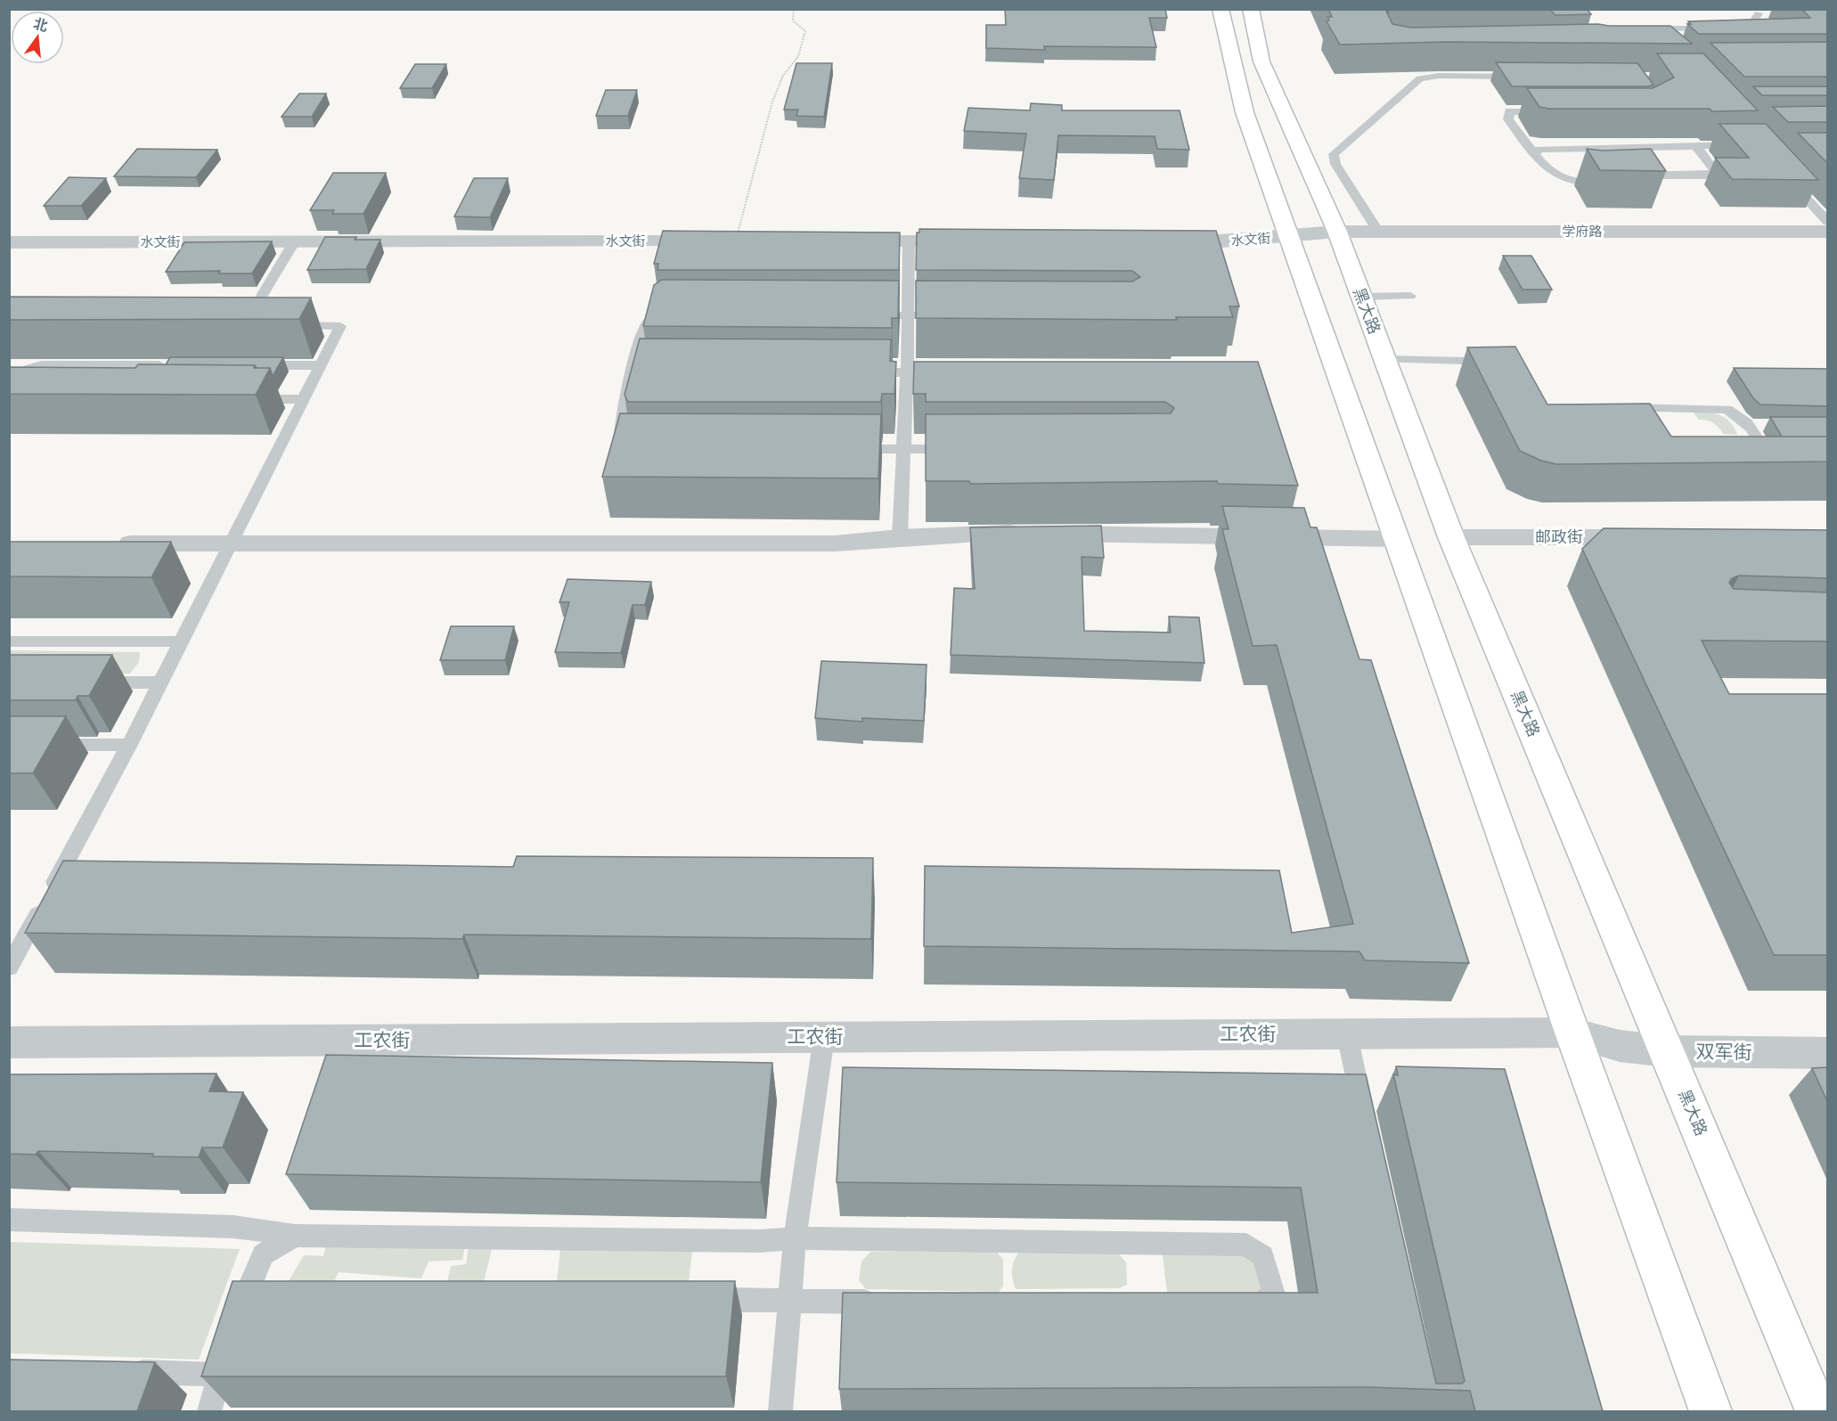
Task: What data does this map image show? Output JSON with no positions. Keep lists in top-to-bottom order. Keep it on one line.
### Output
{"streets":{"highway":["黑大路"],"street":["学府路","水文街","邮政街","工农街","双军街"]},"crossings":[["学府路","水文街"],["学府路","黑大路"],["水文街","黑大路"],["黑大路","邮政街"],["黑大路","双军街"],["工农街","双军街"]],"north":"top"}
